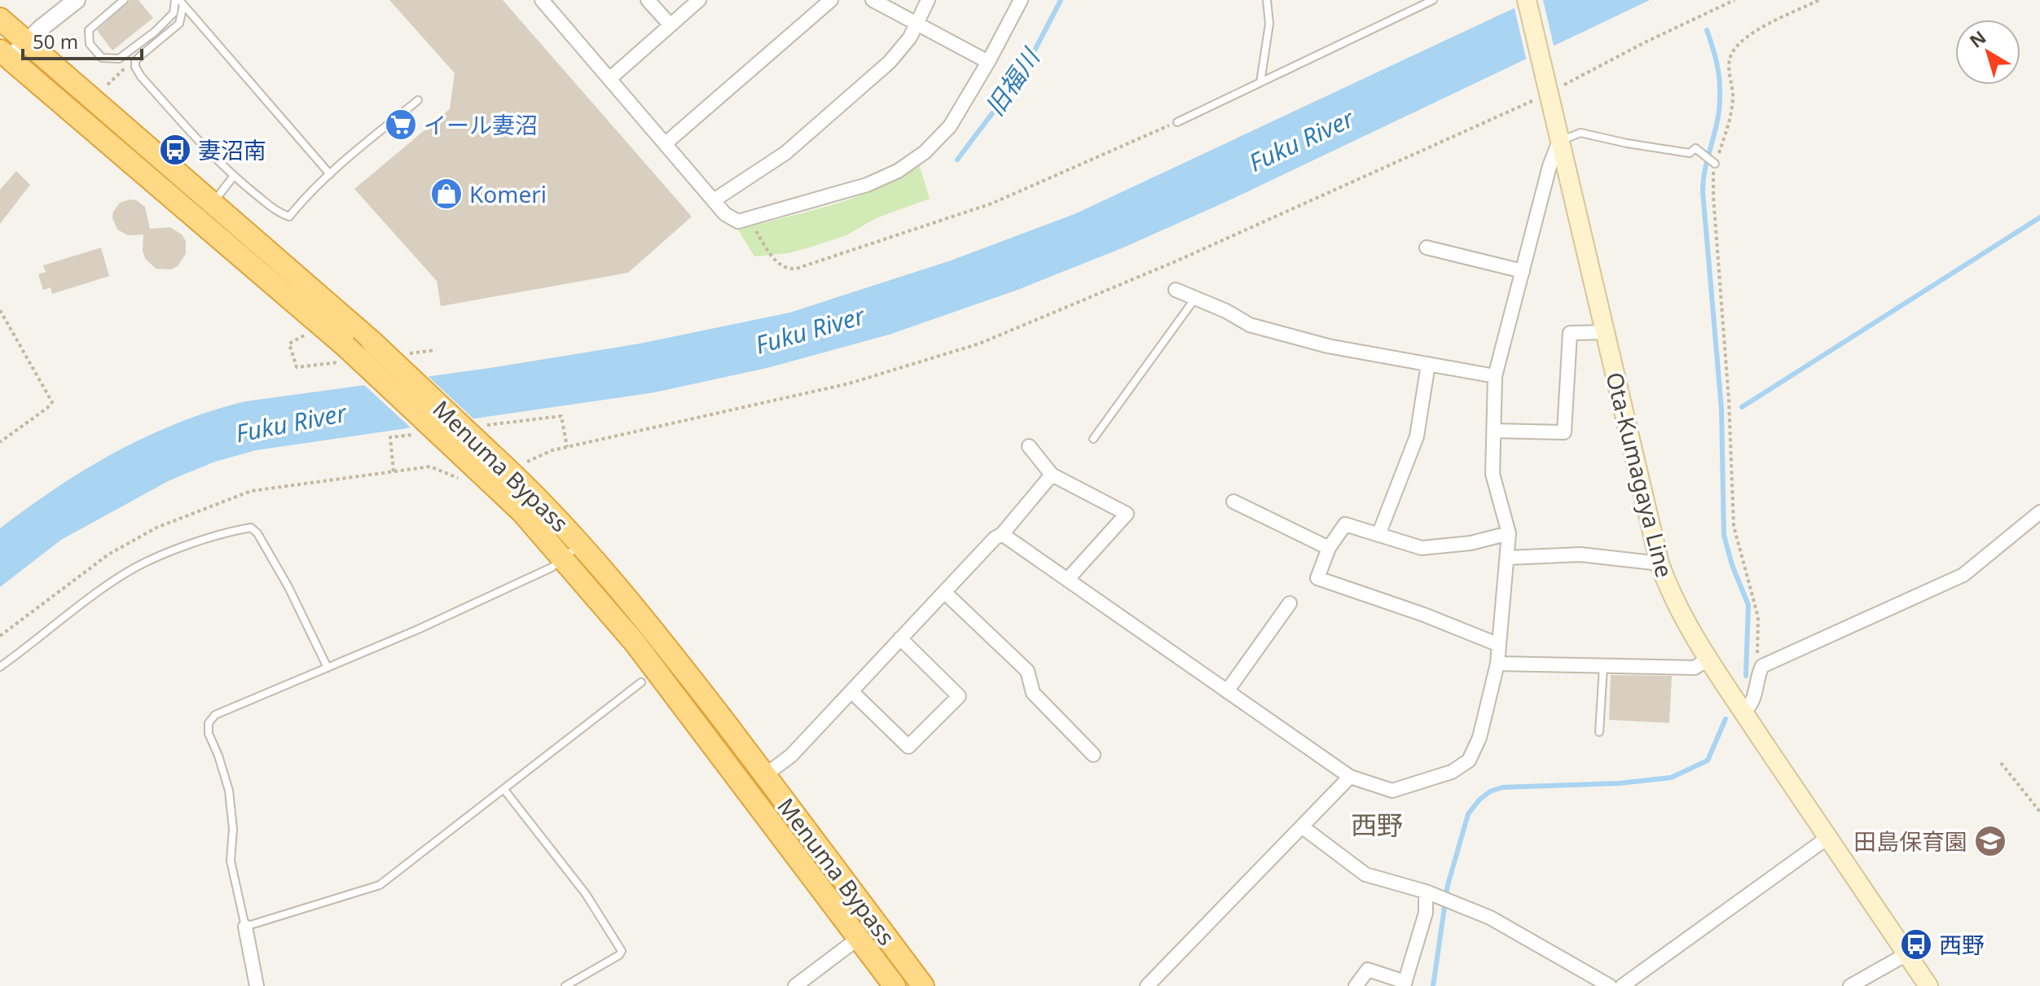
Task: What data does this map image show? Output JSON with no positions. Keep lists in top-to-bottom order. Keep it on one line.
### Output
{"streets":{"highway":["Menuma Bypass"],"main road":["Ota-Kumagaya Line"]},"districts":["西野"],"water":["旧福川","Fuku River"],"places":{"supermarket":["イール妻沼"],"bus stop":["妻沼南","西野"],"shop":["Komeri"],"school or university":["田島保育園"]},"scale_bar":"50 m","north":"top left"}
